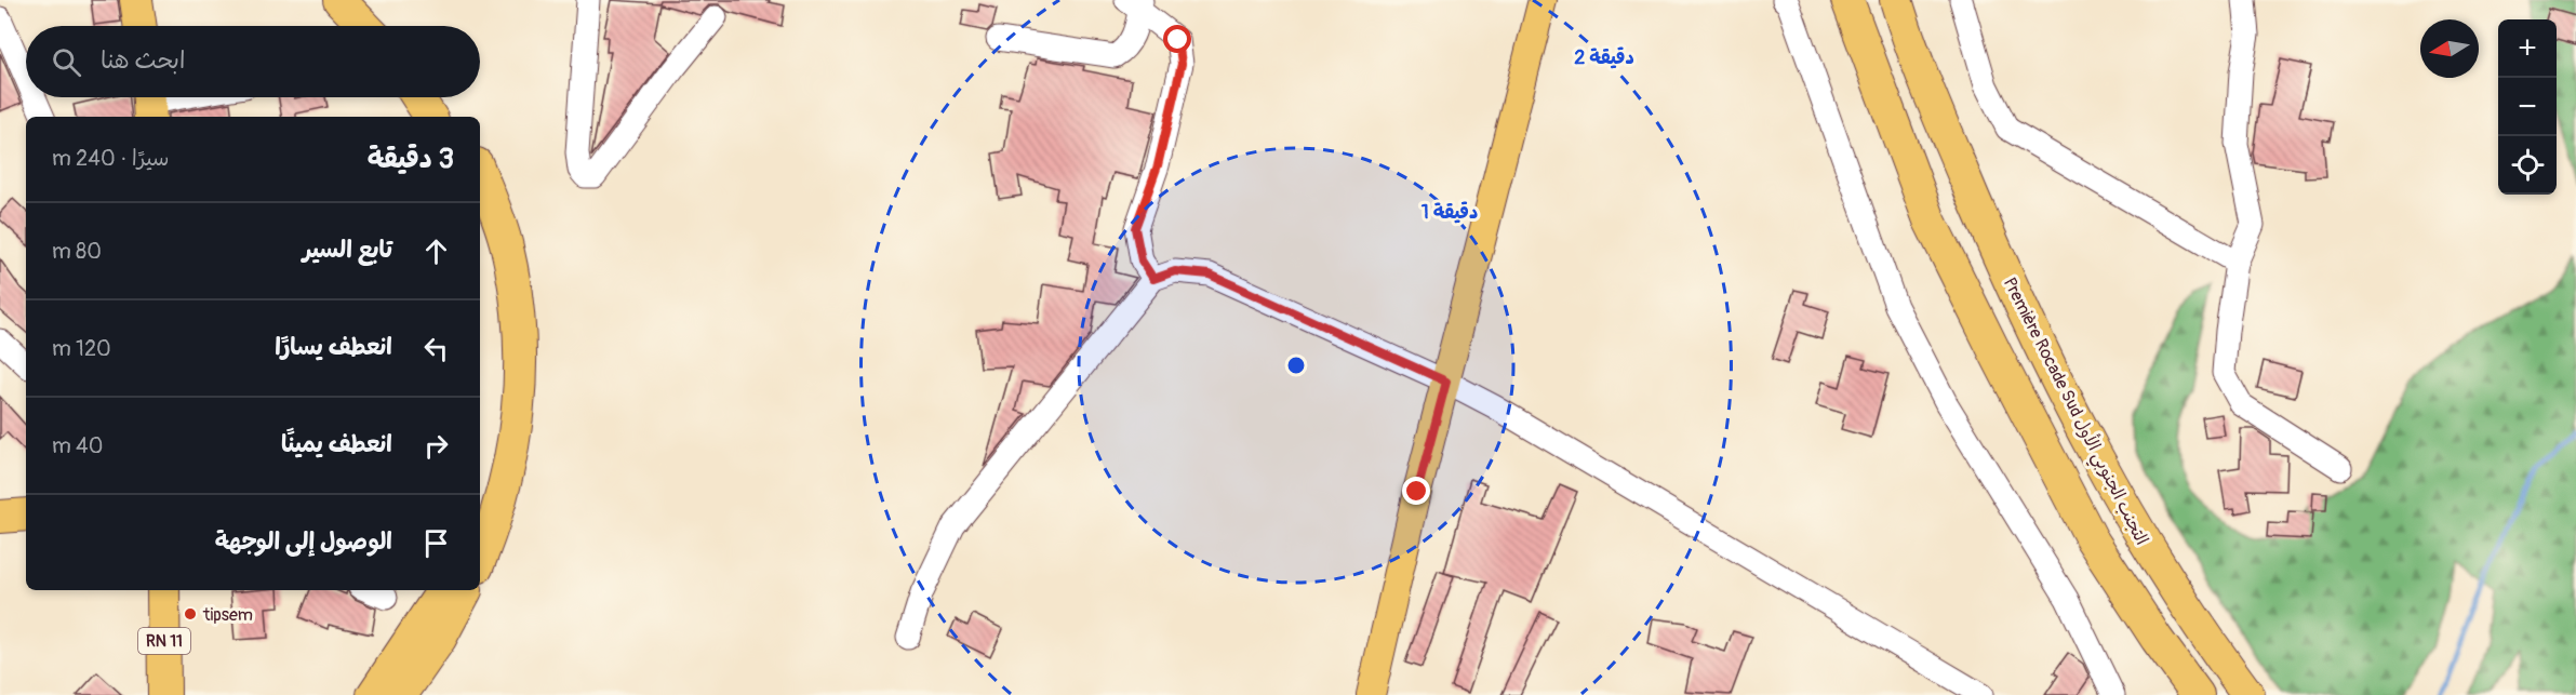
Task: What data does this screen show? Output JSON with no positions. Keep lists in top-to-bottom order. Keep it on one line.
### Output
{"streets":{"highway":["Première Rocade Sud التجنب الجنوبي الأول","RN 11"]},"places":["tipsem"],"north":"left","page":{"map_buttons":["+","−"],"search":"ابحث هنا","heading":["3 دقيقة","سيرًا · 240 m"],"list":[["تابع السير","80 m"],["انعطف يسارًا","120 m"],["انعطف يمينًا","40 m"],"الوصول إلى الوجهة"]},"rings":["2 دقيقة","1 دقيقة"]}
